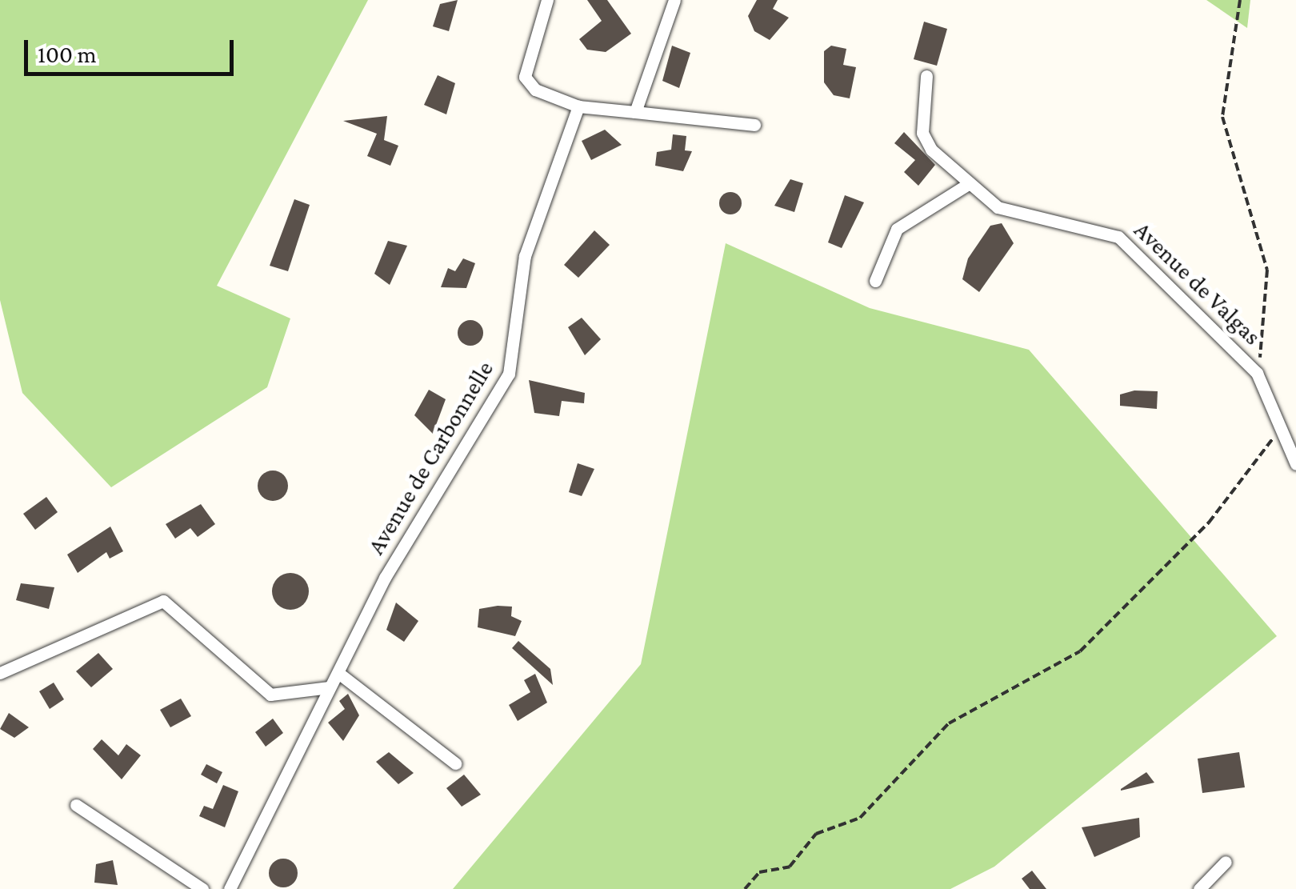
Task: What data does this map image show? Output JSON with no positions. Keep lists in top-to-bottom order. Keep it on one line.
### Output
{"streets":{"street":["Avenue de Valgas","Avenue de Carbonnelle"]},"scale_bar":"100 m"}
